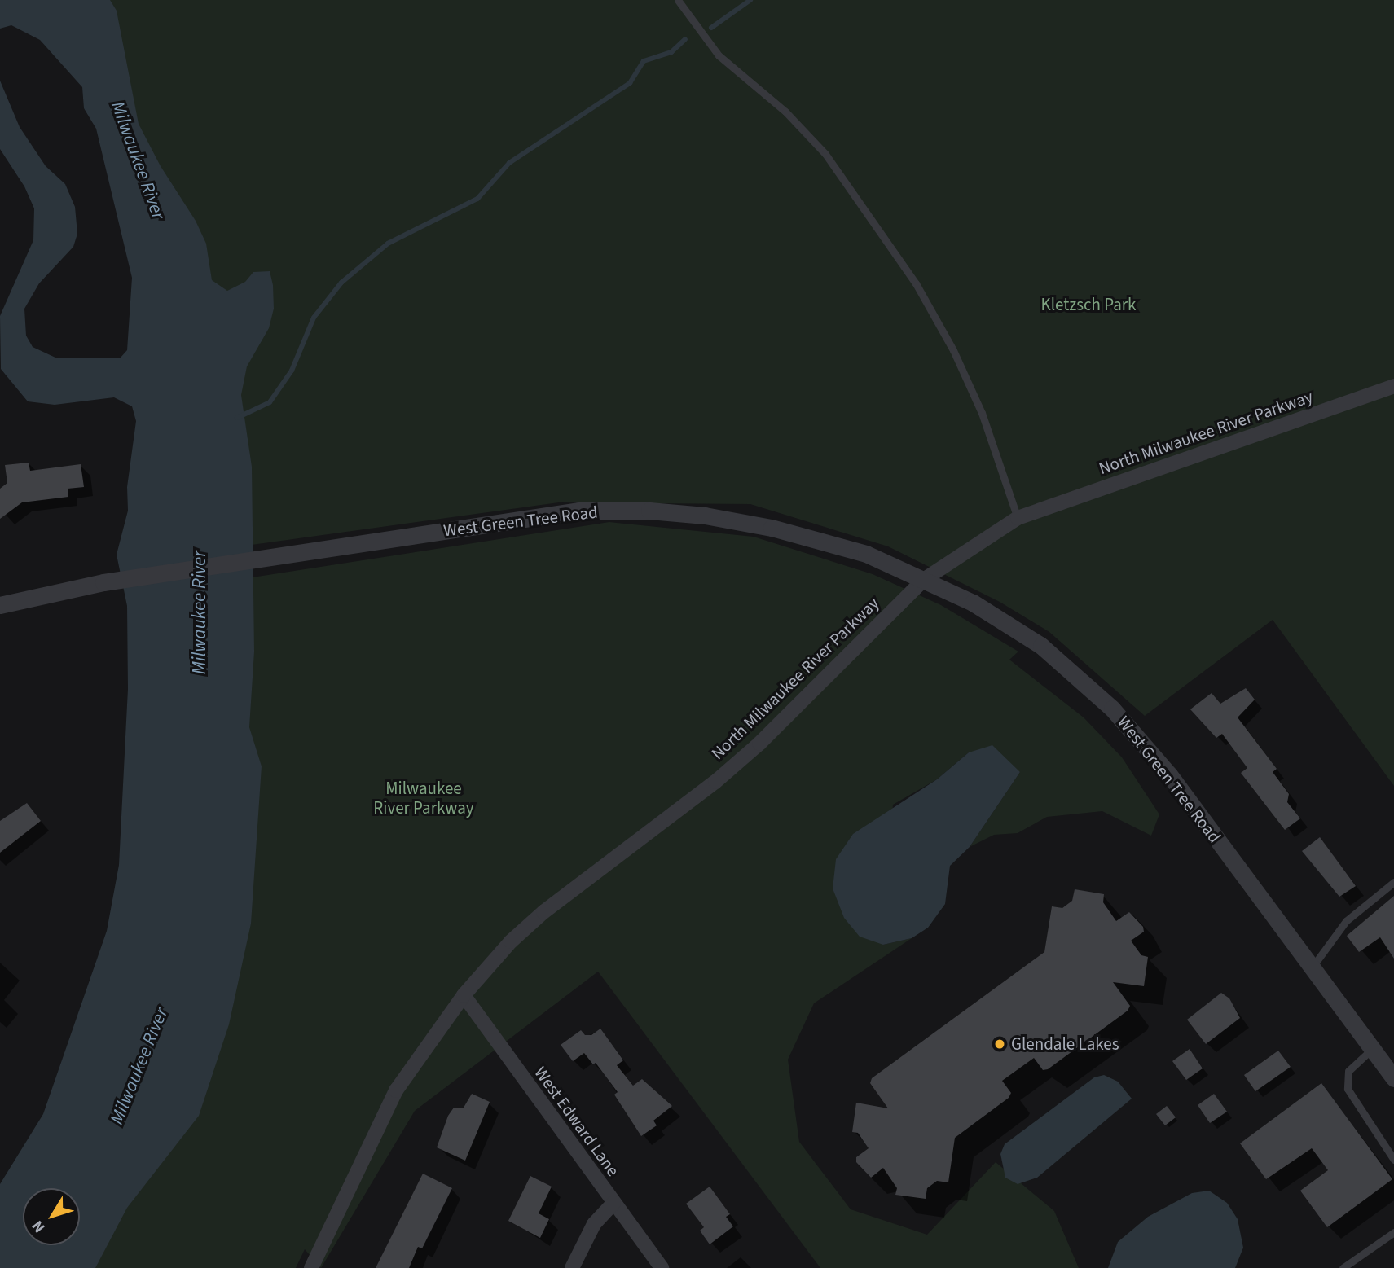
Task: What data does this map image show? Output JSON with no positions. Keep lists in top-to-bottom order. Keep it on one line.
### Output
{"streets":{"street":["North Milwaukee River Parkway","West Green Tree Road","West Edward Lane"]},"crossings":[["North Milwaukee River Parkway","West Green Tree Road"],["North Milwaukee River Parkway","West Edward Lane"]],"water":["Milwaukee River"],"parks":["Kletzsch Park","Milwaukee River Parkway"],"places":["Glendale Lakes"],"north":"bottom left"}
